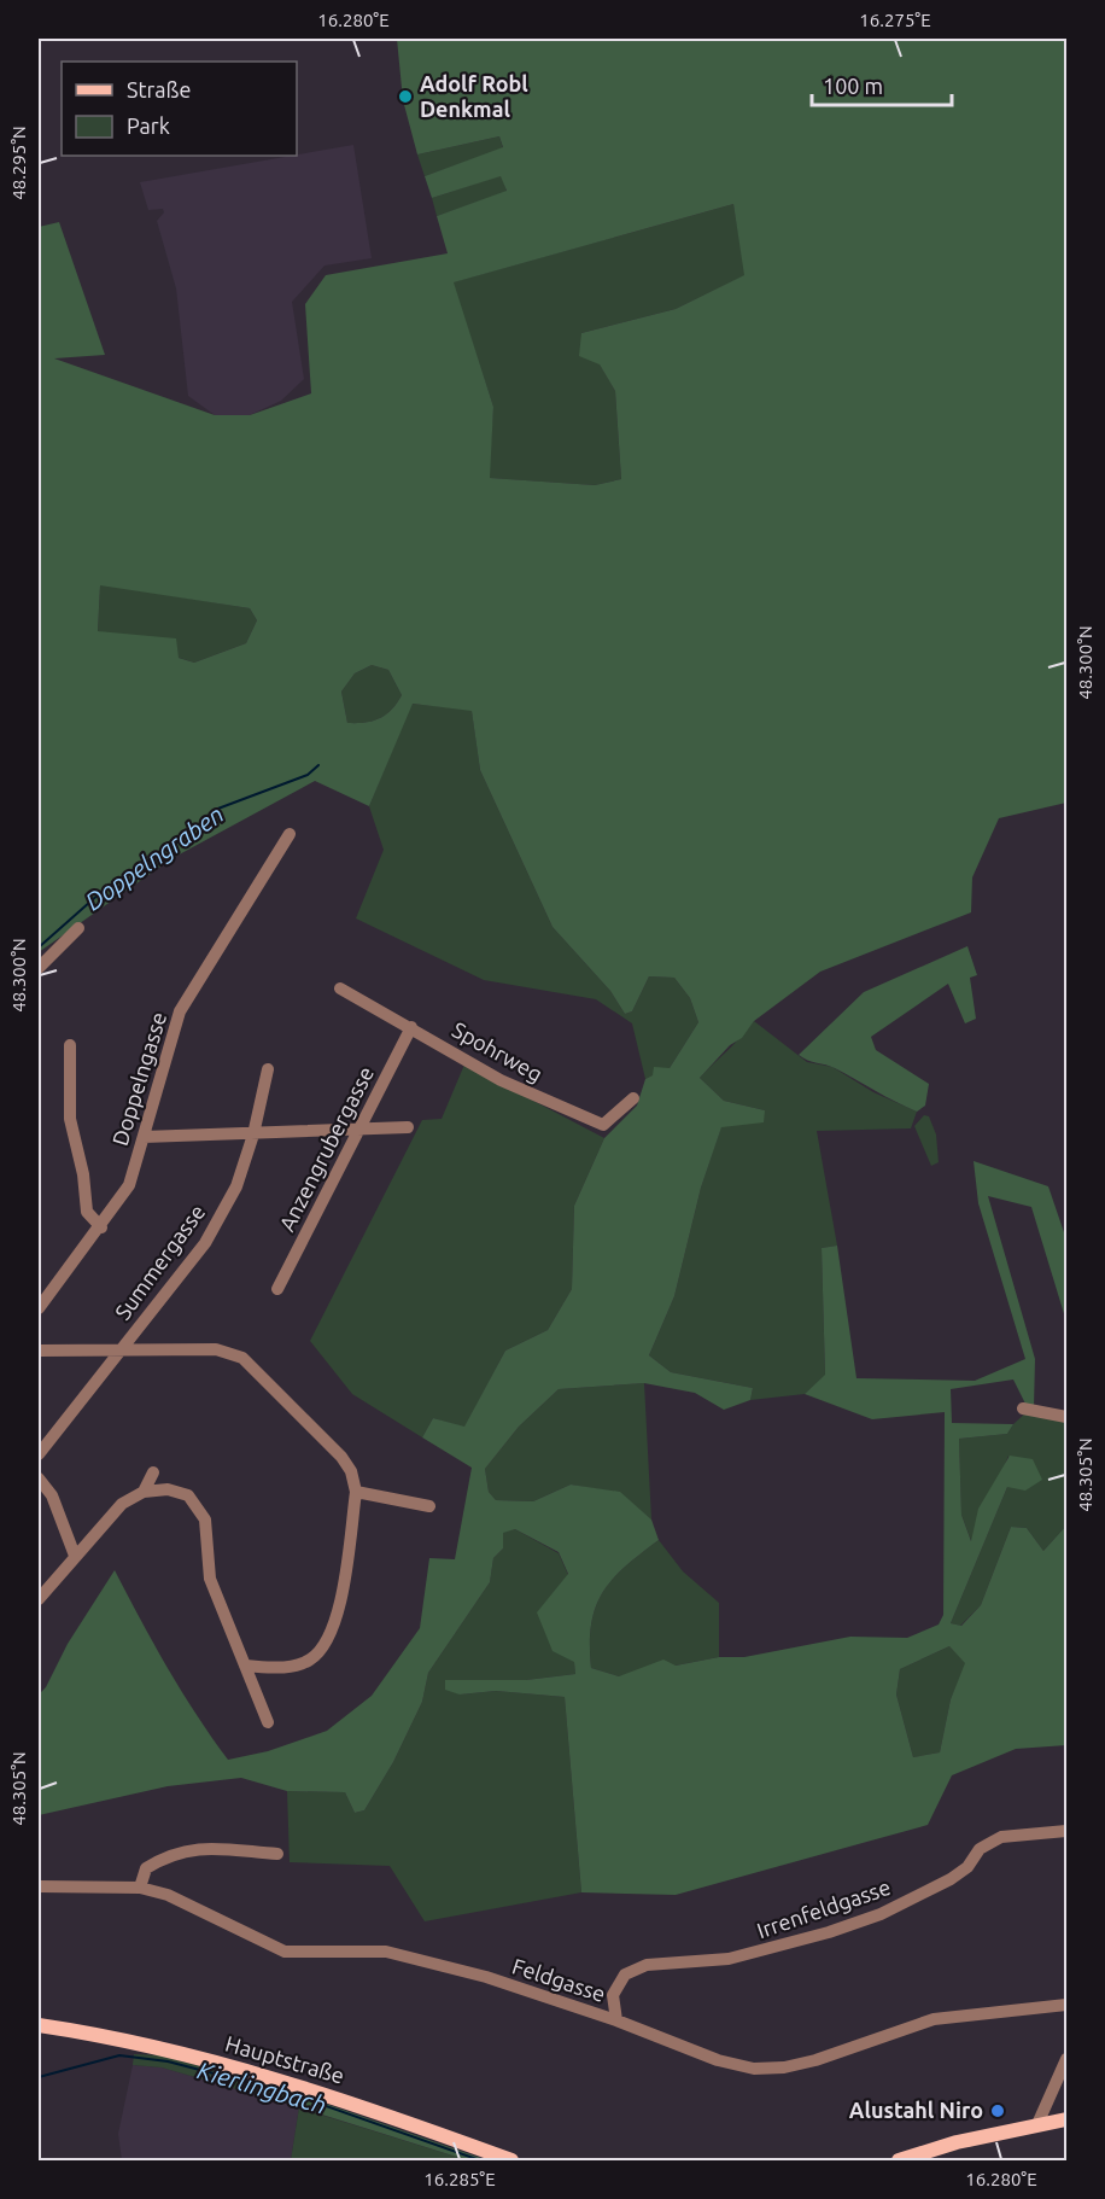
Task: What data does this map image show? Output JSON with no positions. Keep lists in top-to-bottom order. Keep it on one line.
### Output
{"streets":{"main road":["Hauptstraße"],"street":["Spohrweg","Doppelngasse","Anzengrubergasse","Summergasse","Irrenfeldgasse","Feldgasse"]},"crossings":[["Spohrweg","Anzengrubergasse"],["Irrenfeldgasse","Feldgasse"]],"water":["Doppelngraben","Kierlingbach"],"places":["Adolf Robl Denkmal","Alustahl Niro"],"legend":["Straße","Park"],"scale_bar":"100 m","coordinates":["16.280°E","16.275°E","48.295°N","48.300°N","48.305°N","16.285°E"]}
